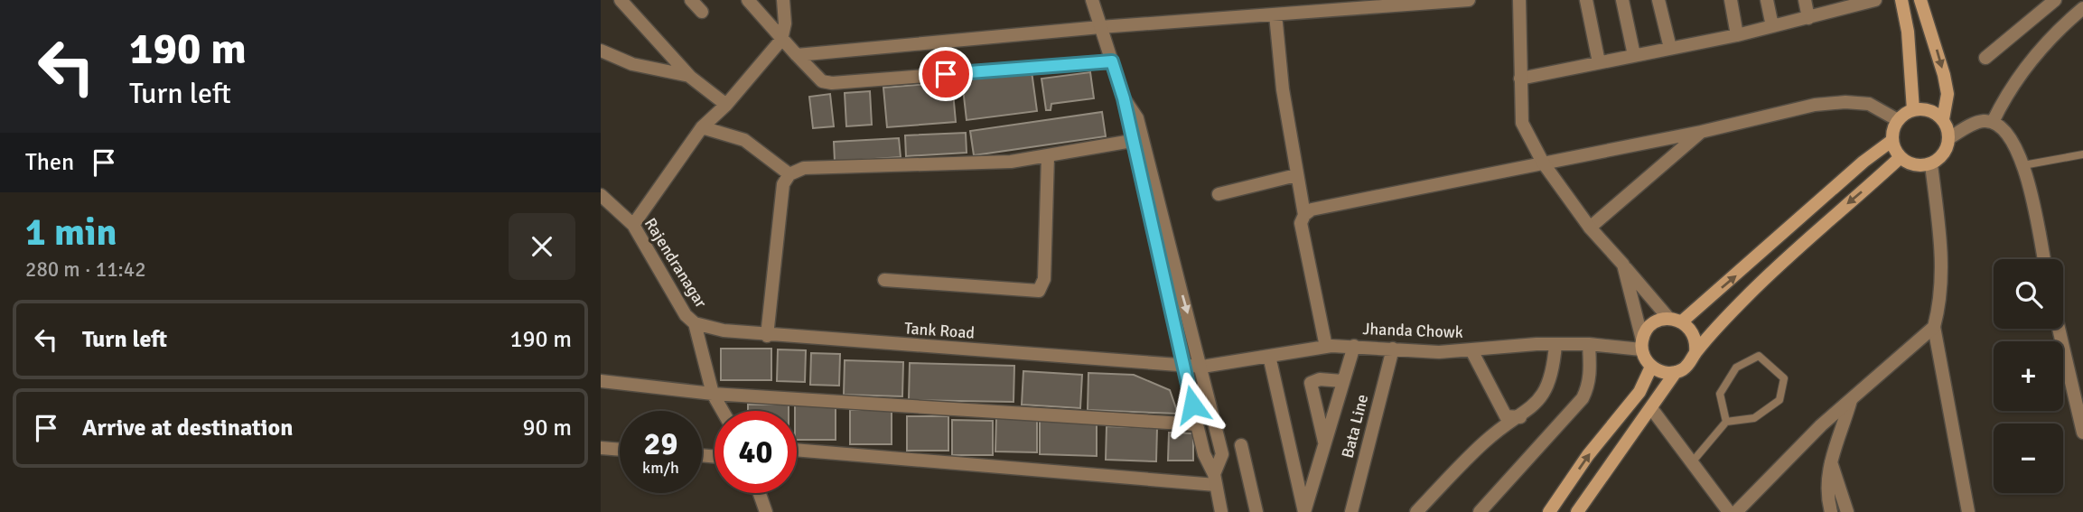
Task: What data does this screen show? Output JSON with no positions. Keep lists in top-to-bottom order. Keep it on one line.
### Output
{"streets":{"street":["Rajendranagar","Tank Road","Jhanda Chowk","Bata Line"]},"crossings":[["Rajendranagar","Tank Road"],["Tank Road","Jhanda Chowk"],["Jhanda Chowk","Bata Line"]],"page":{"turn":["190 m","Turn left"],"then":"Then","heading":["1 min","280 m · 11:42"],"map_buttons":["+","−"],"list":[{"name":"Turn left","value":"190 m"},{"name":"Arrive at destination","value":"90 m"}],"speed":"29 km/h","limit":"40"}}
